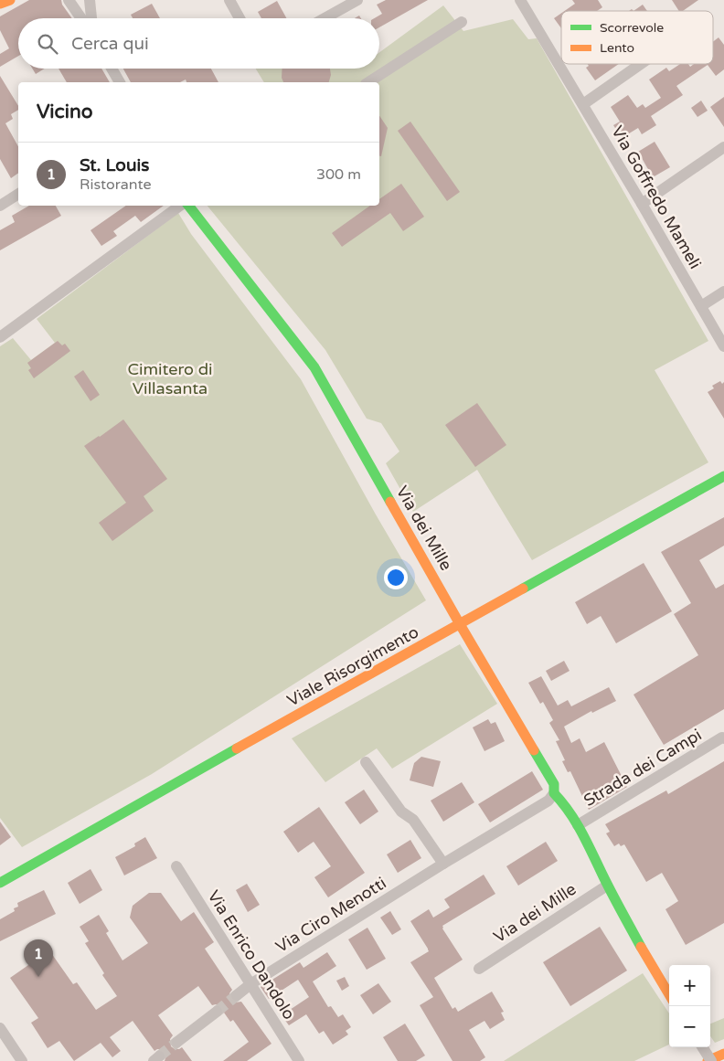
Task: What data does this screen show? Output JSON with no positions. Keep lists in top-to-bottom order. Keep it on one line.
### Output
{"streets":{"main road":["Via dei Mille","Viale Risorgimento"],"street":["Via Goffredo Mameli","Strada dei Campi","Via Ciro Menotti","Via Enrico Dandolo"]},"crossings":[["Via dei Mille","Viale Risorgimento"],["Via dei Mille","Strada dei Campi"],["Via dei Mille","Via Ciro Menotti"],["Via Ciro Menotti","Via Enrico Dandolo"]],"parks":["Cimitero di Villasanta"],"legend":["Scorrevole","Lento"],"page":{"search":"Cerca qui","heading":"Vicino","list":[{"mark":"1","name":"St. Louis","note":"Ristorante","value":"300 m"}],"pins":"1","map_buttons":["+","−"]}}
